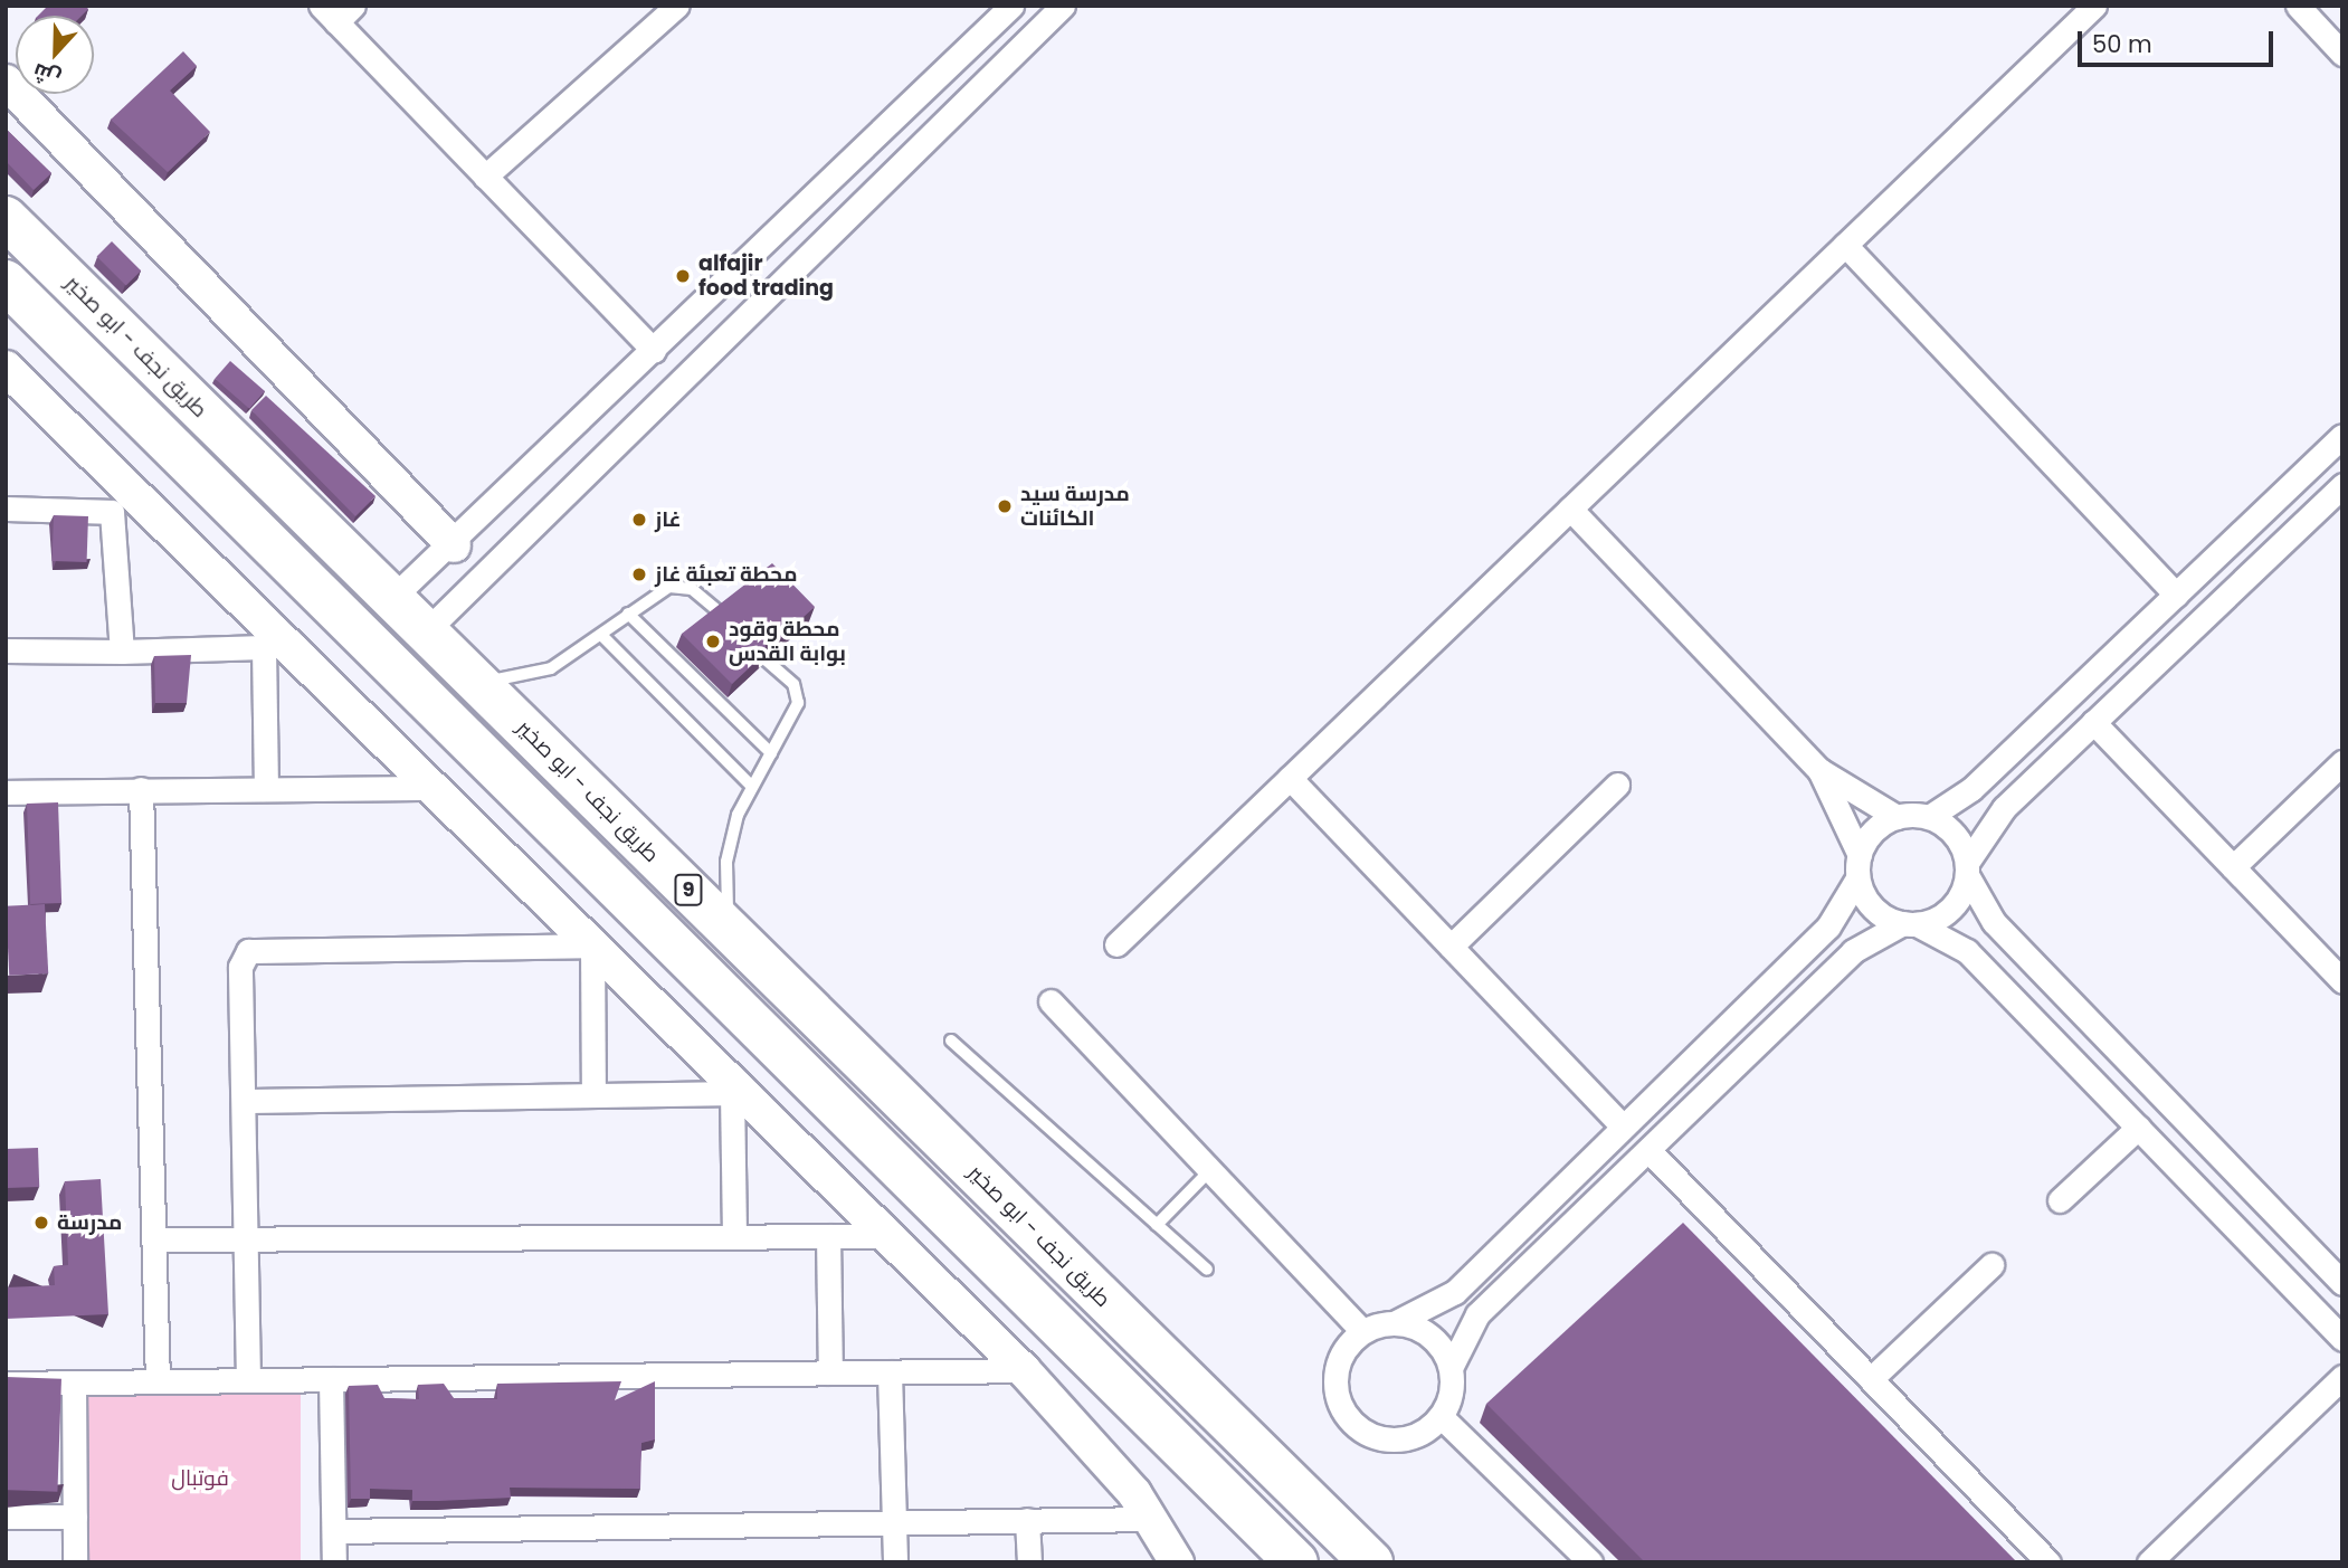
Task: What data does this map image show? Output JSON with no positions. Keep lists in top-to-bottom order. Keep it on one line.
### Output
{"streets":{"highway":["طريق نجف - ابو صخير","9"]},"parks":["فوتبال"],"places":["alfajir food trading","مدرسة سيد الكائنات","غاز","محطة تعبئة غاز","محطة وقود بوابة القدس","مدرسة"],"scale_bar":"50 m","north":"bottom"}
